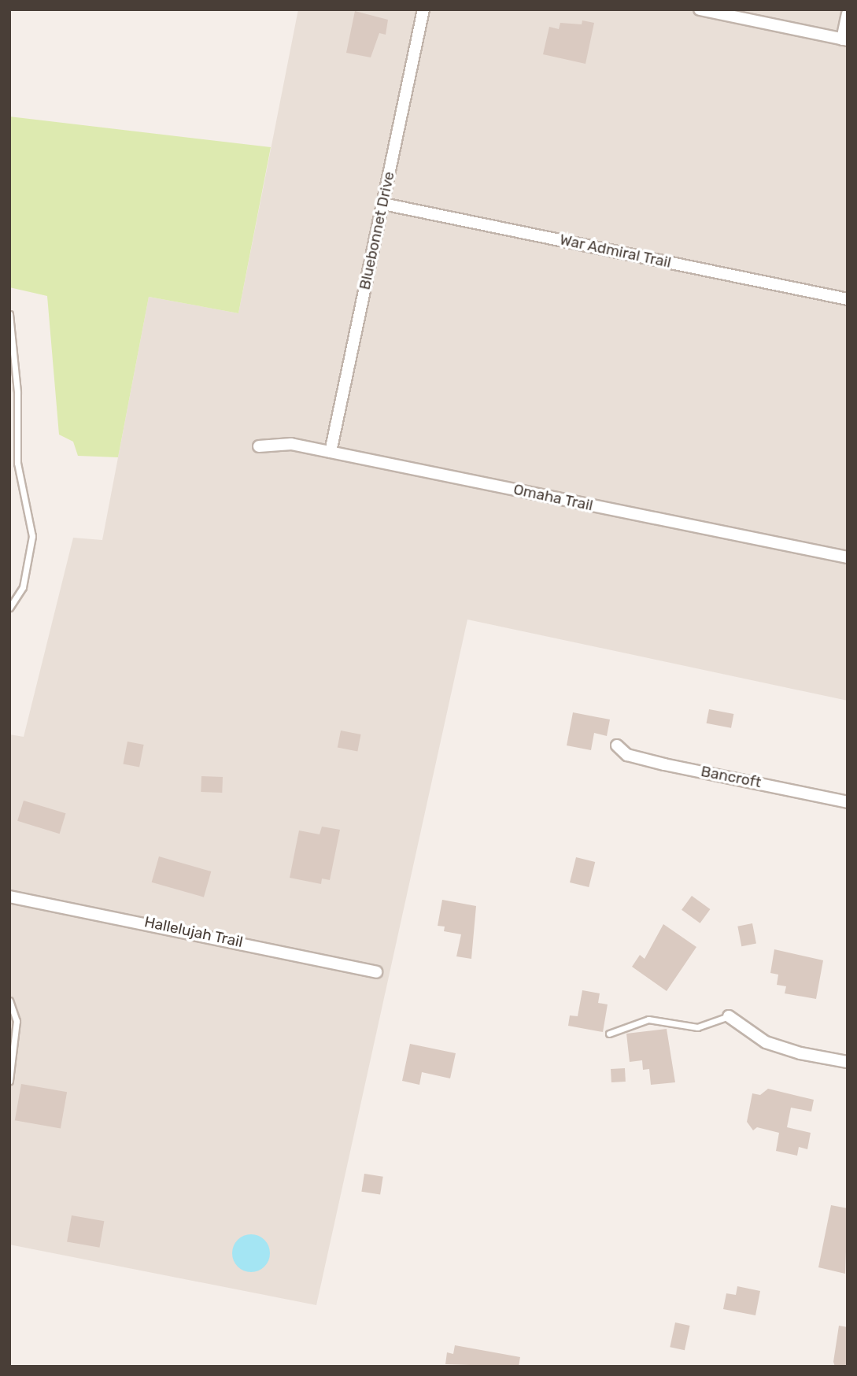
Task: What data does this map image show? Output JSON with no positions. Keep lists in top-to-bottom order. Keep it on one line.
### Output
{"streets":{"street":["Bluebonnet Drive","War Admiral Trail","Omaha Trail","Bancroft","Hallelujah Trail"]},"crossings":[["Bluebonnet Drive","War Admiral Trail"],["Bluebonnet Drive","Omaha Trail"]]}
